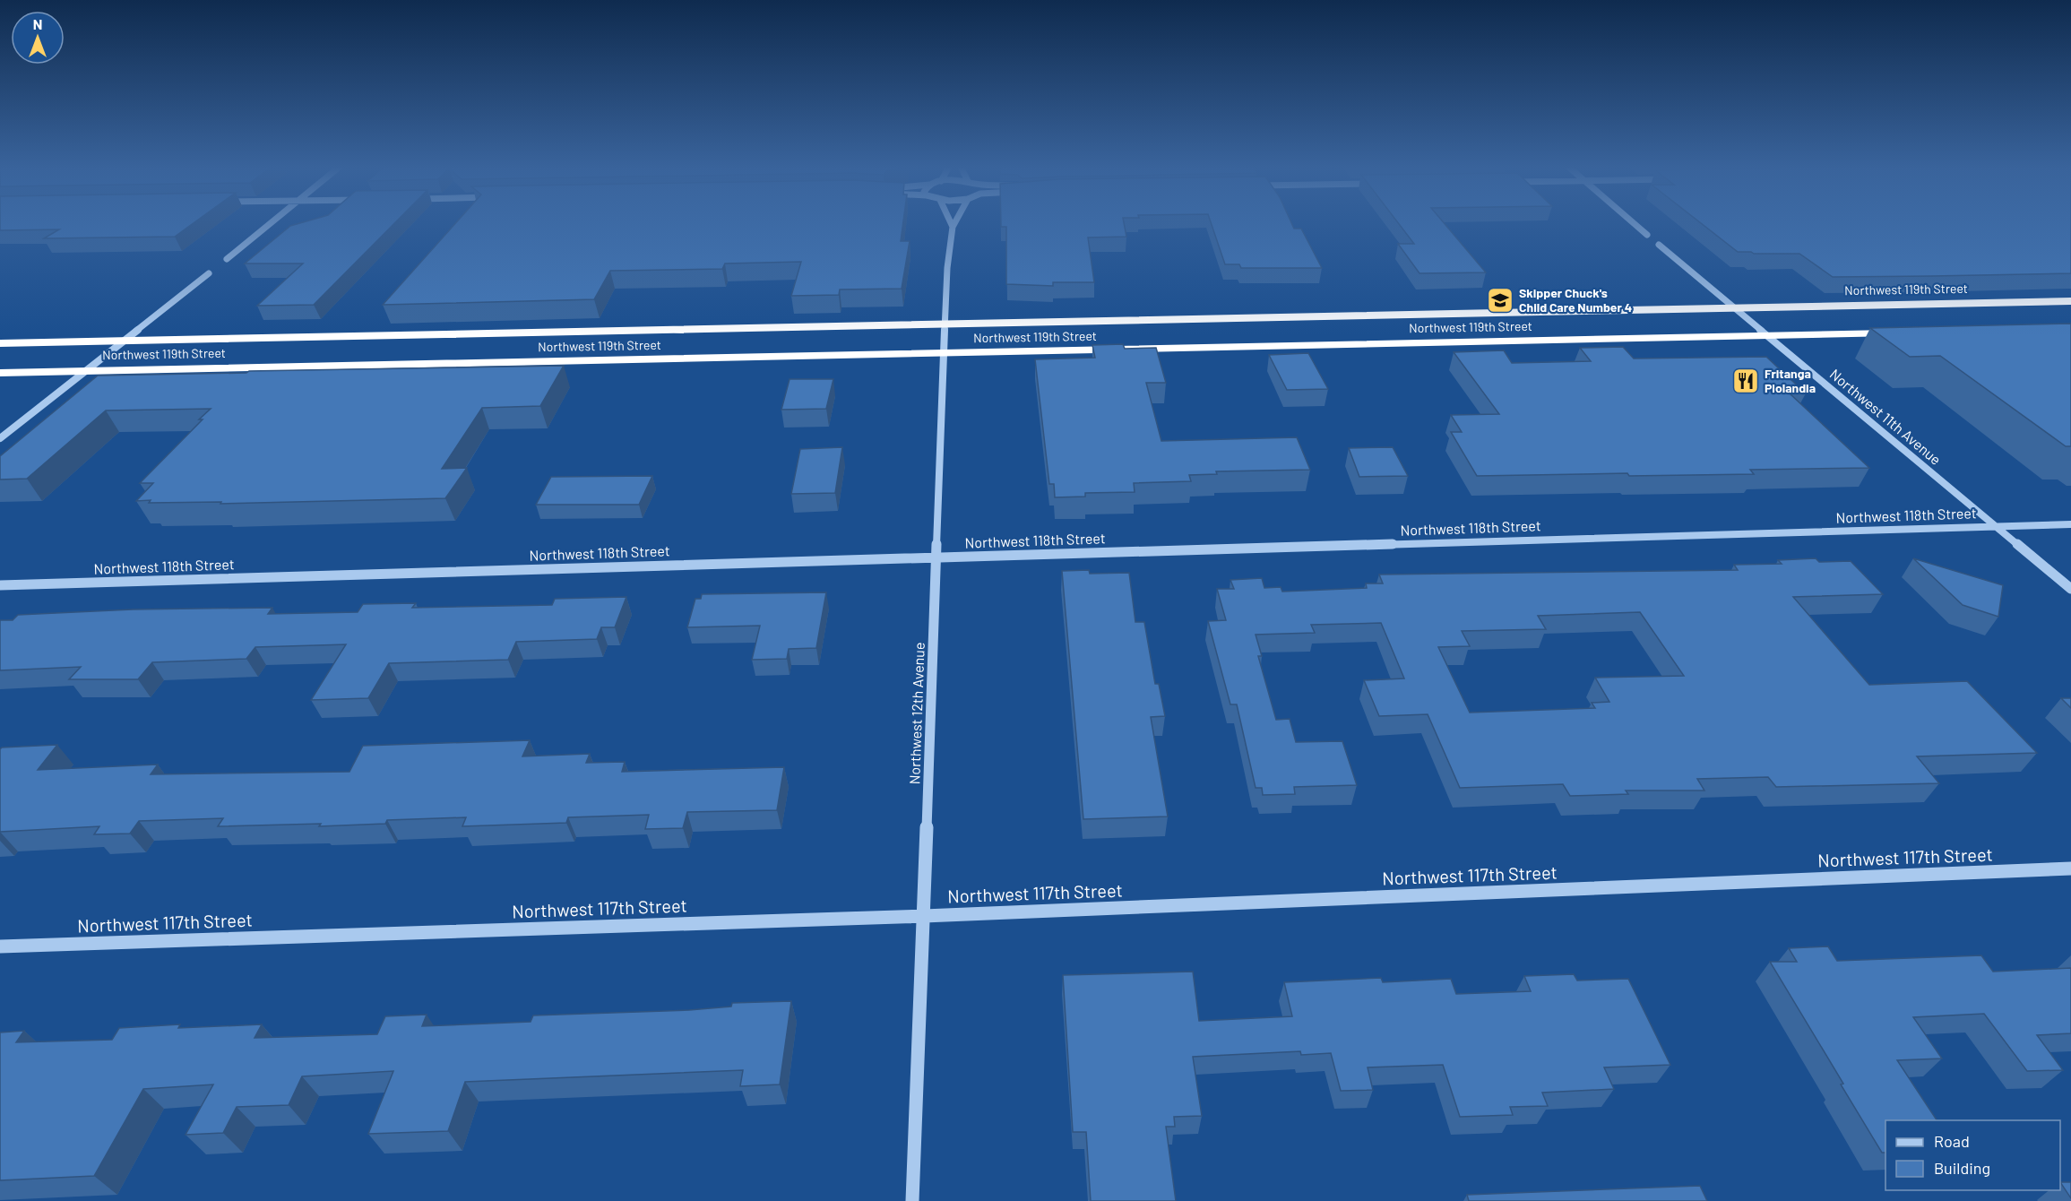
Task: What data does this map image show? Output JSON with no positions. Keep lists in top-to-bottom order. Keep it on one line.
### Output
{"streets":{"highway":["Northwest 119th Street"],"street":["Northwest 11th Avenue","Northwest 118th Street","Northwest 12th Avenue","Northwest 117th Street"]},"crossings":[["Northwest 119th Street","Northwest 11th Avenue"],["Northwest 119th Street","Northwest 12th Avenue"],["Northwest 11th Avenue","Northwest 118th Street"],["Northwest 118th Street","Northwest 12th Avenue"],["Northwest 12th Avenue","Northwest 117th Street"]],"places":{"school or university":["Skipper Chuck's Child Care Number 4"],"restaurant":["Fritanga Piolandia"]},"legend":["Road","Building"],"north":"top"}
